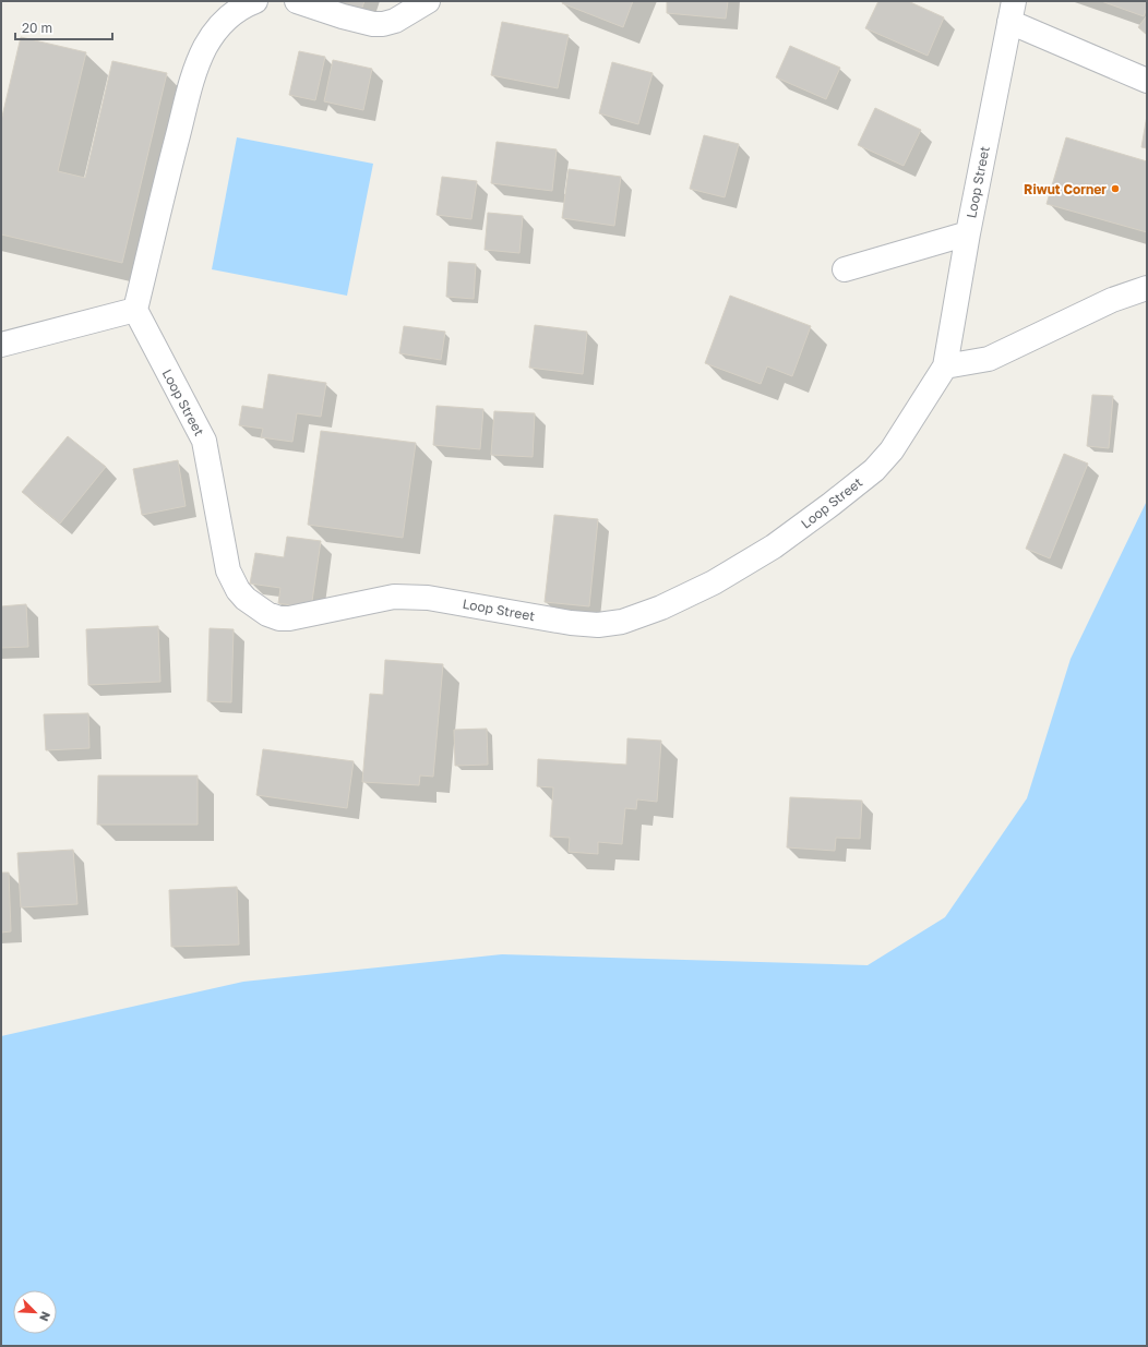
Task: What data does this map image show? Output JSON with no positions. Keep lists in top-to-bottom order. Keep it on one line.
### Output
{"streets":{"street":["Loop Street"]},"places":["Riwut Corner"],"scale_bar":"20 m","north":"bottom right"}
